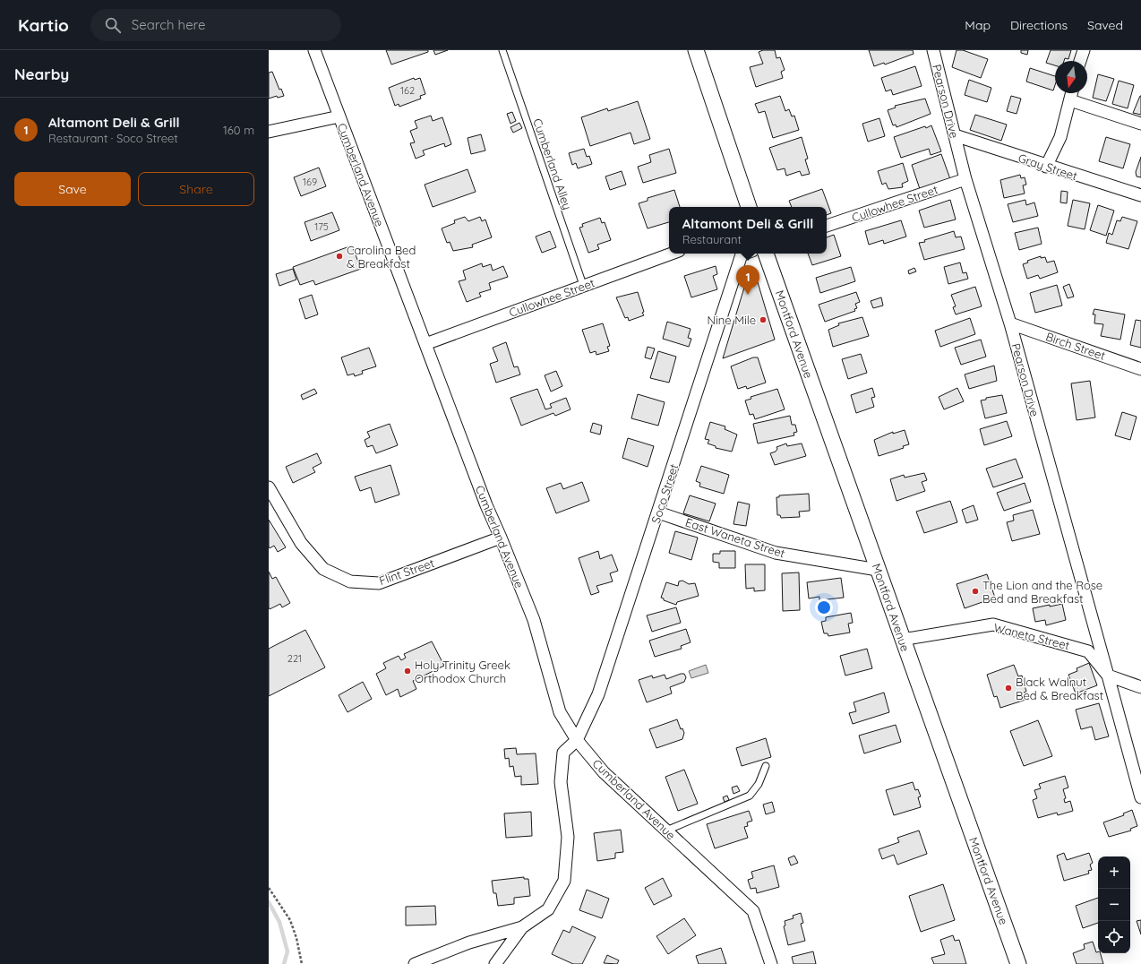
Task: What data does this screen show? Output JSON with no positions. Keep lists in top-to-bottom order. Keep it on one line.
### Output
{"streets":{"street":["Pearson Drive","Gray Street","Cumberland Avenue","Cullowhee Street","Montford Avenue","Birch Street","Soco Street","East Waneta Street","Flint Street","Waneta Street"],"lane":["Cumberland Alley"]},"crossings":[["Pearson Drive","Gray Street"],["Pearson Drive","Cullowhee Street"],["Pearson Drive","Birch Street"],["Pearson Drive","Waneta Street"],["Cumberland Alley","Cullowhee Street"],["Cumberland Avenue","Cullowhee Street"],["Cumberland Avenue","Soco Street"],["Cumberland Avenue","Flint Street"],["Montford Avenue","East Waneta Street"],["Montford Avenue","Waneta Street"],["Soco Street","East Waneta Street"]],"places":["Carolina Bed & Breakfast","Nine Mile","The Lion and the Rose Bed and Breakfast","Holy Trinity Greek Orthodox Church","Black Walnut Bed & Breakfast"],"house_numbers":["162","169","175","221"],"north":"bottom","page":{"header":"Kartio","search":"Search here","nav":["Map","Directions","Saved"],"heading":"Nearby","list":[{"mark":"1","name":"Altamont Deli & Grill","note":"Restaurant · Soco Street","value":"160 m"}],"buttons":["Save","Share"],"popup":["Altamont Deli & Grill","Restaurant"],"pins":"1","map_buttons":["+","−"]}}
